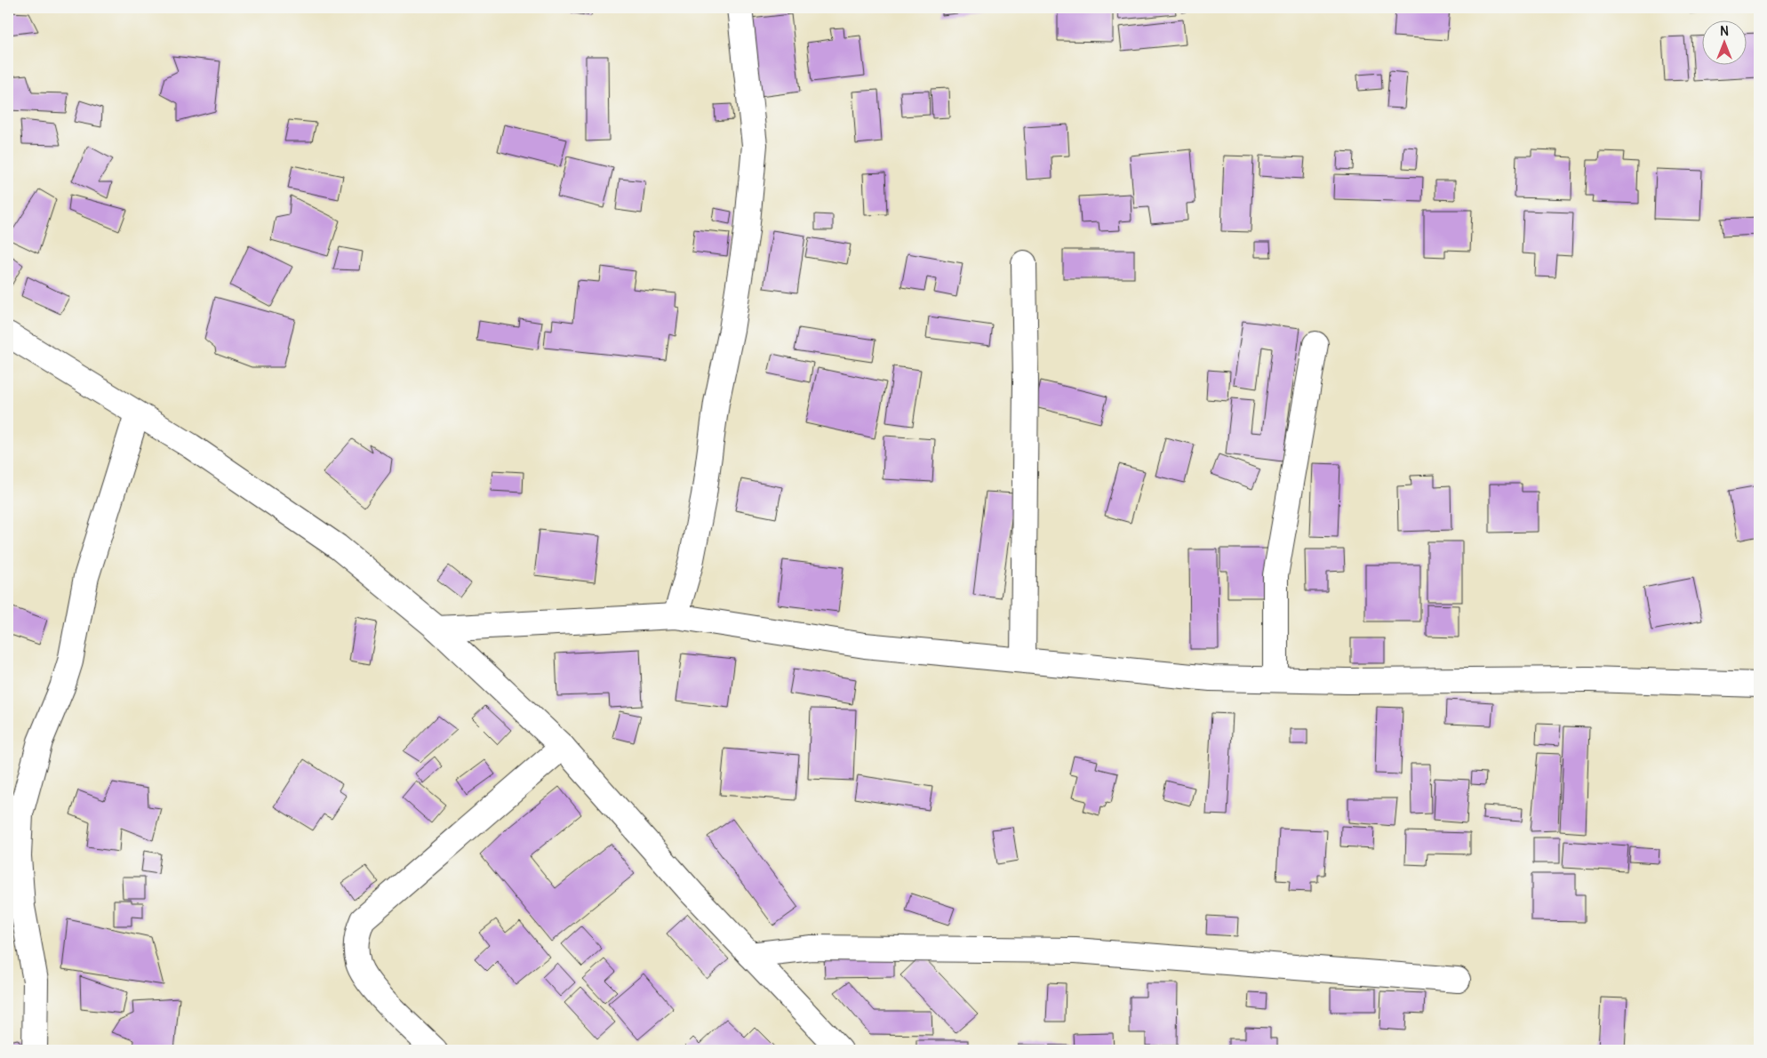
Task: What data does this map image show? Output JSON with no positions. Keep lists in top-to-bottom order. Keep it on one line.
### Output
{"north":"top"}
